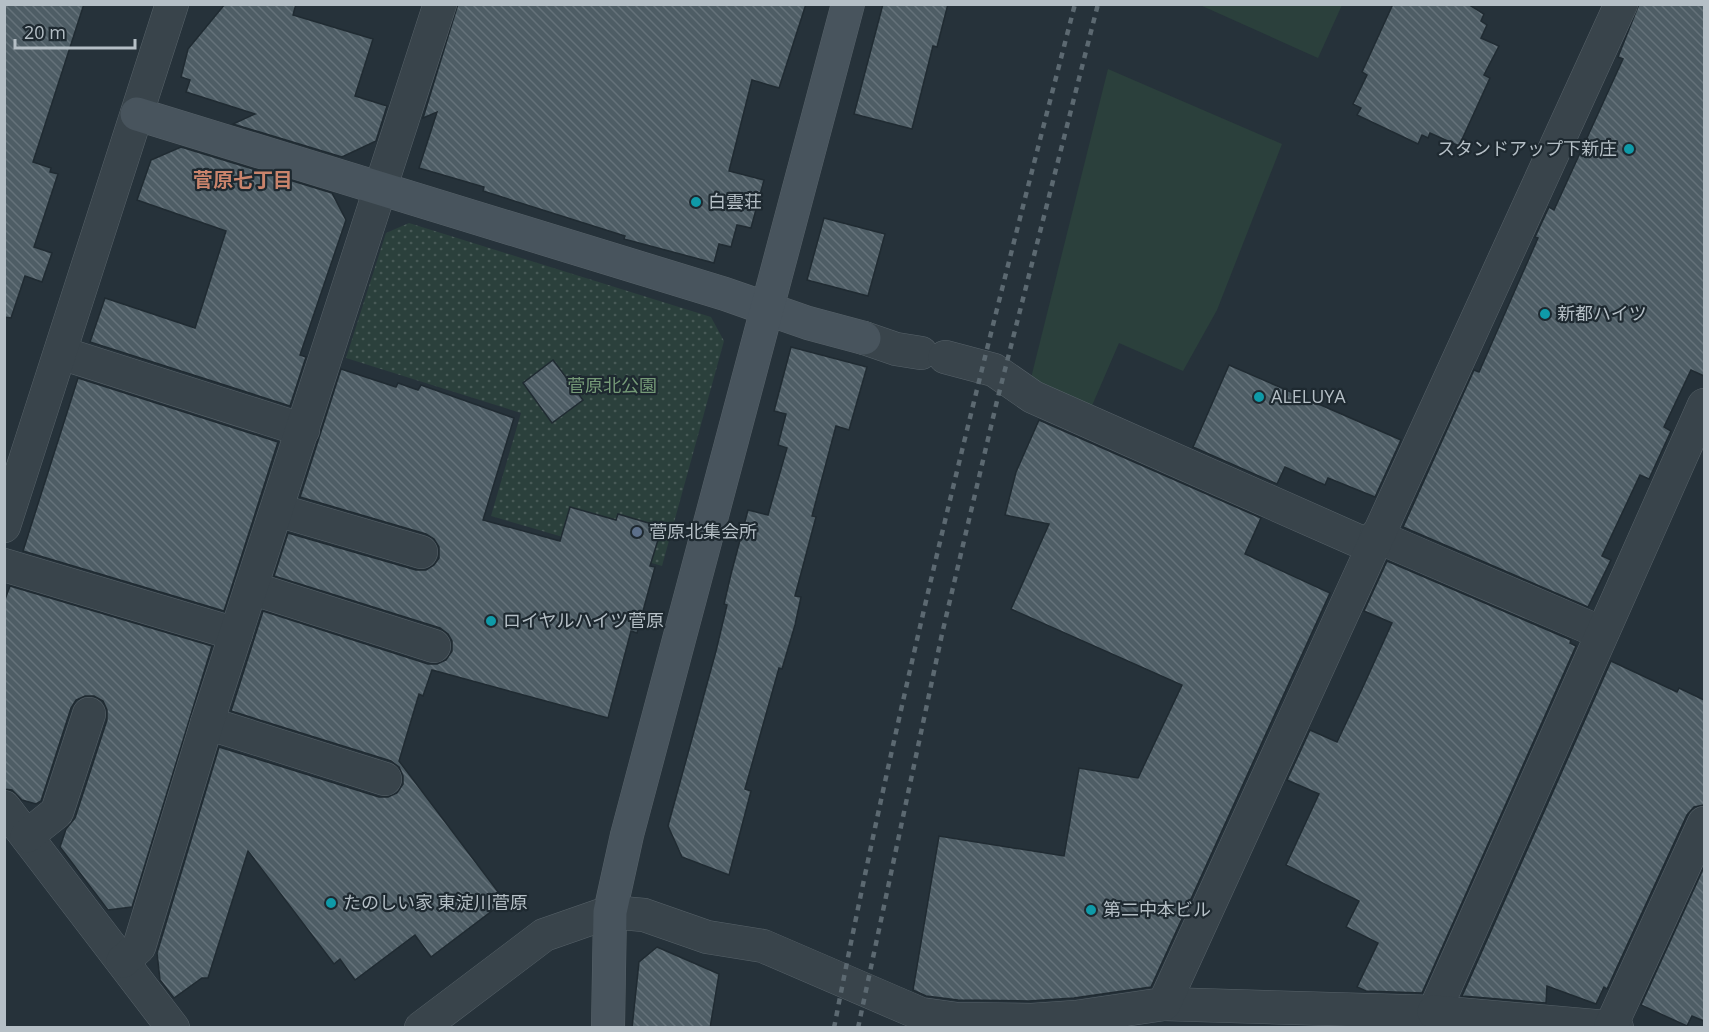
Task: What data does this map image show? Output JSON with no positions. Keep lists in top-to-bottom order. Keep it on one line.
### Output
{"districts":["菅原七丁目"],"parks":["菅原北公園"],"places":["スタンドアップ下新庄","白雲荘","新都ハイツ","ALELUYA","菅原北集会所","ロイヤルハイツ菅原","たのしい家 東淀川菅原","第二中本ビル"],"scale_bar":"20 m"}
